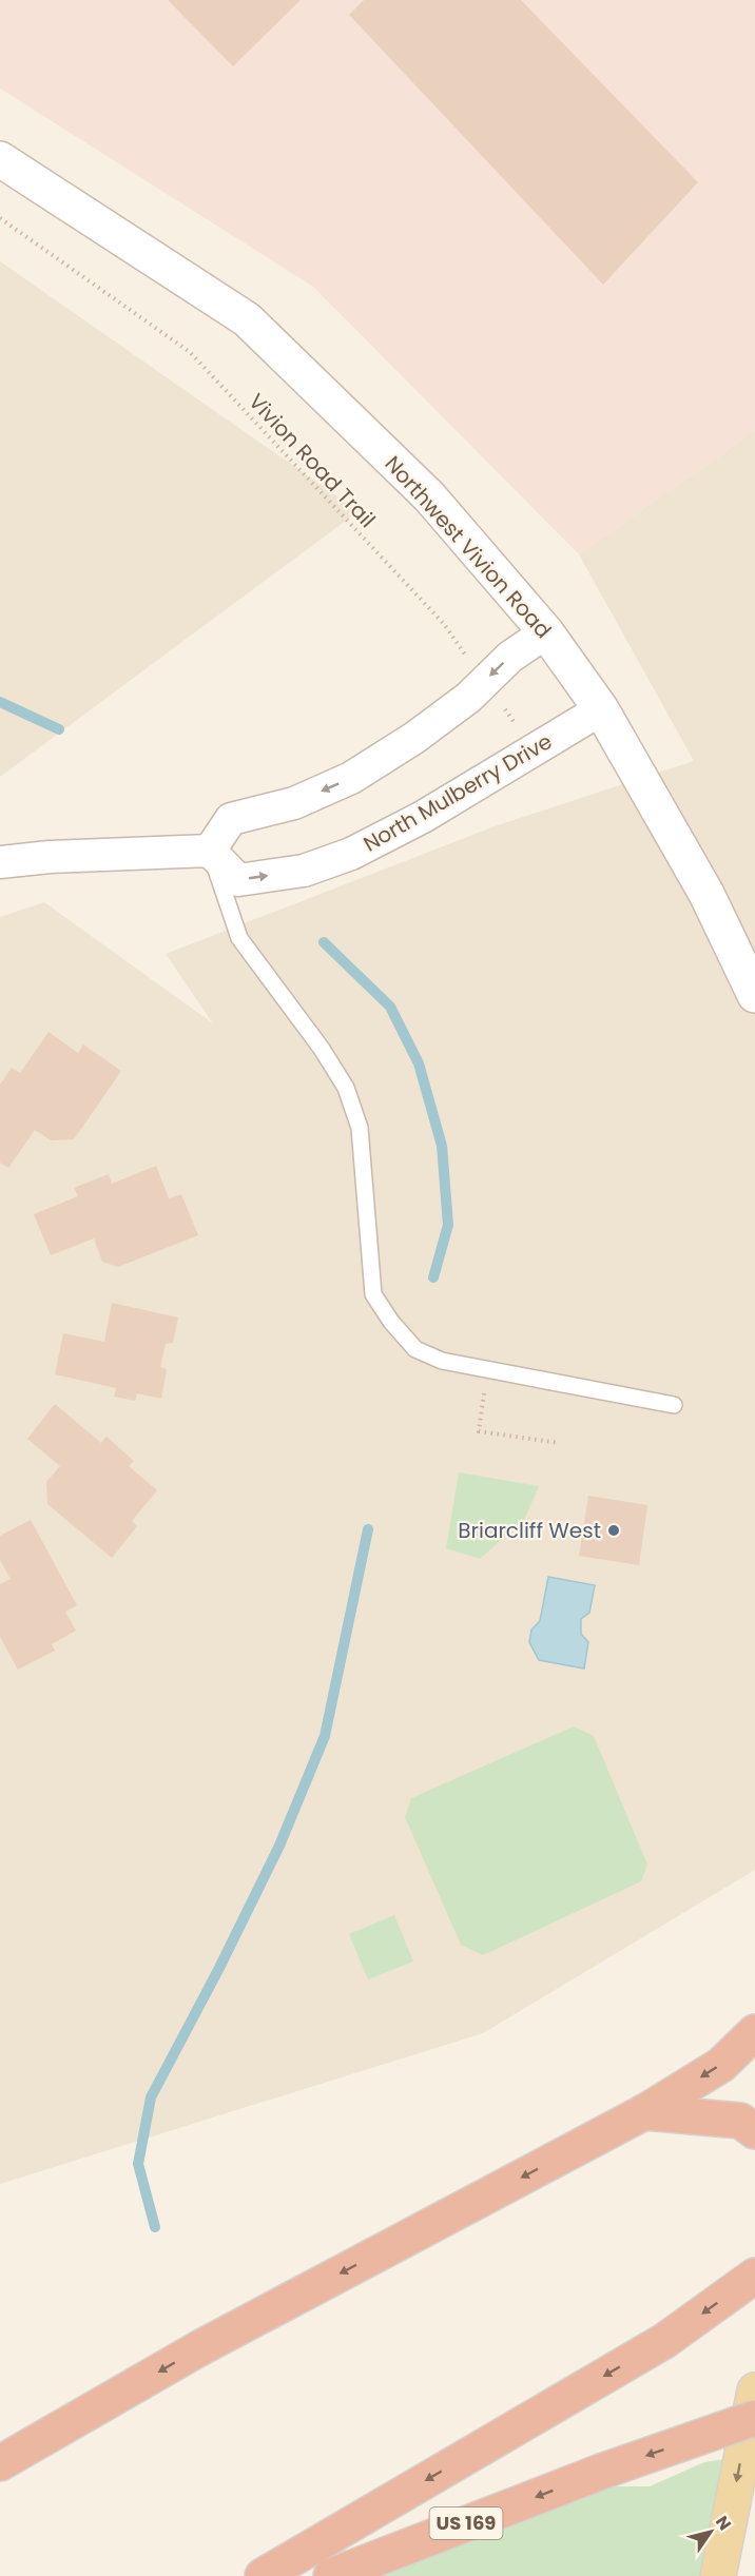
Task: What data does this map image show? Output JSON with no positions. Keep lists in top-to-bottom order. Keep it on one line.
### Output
{"streets":{"highway":["US 169"],"main road":["Northwest Vivion Road"],"street":["North Mulberry Drive"],"path":["Vivion Road Trail"]},"crossings":[["Vivion Road Trail","North Mulberry Drive"],["Northwest Vivion Road","North Mulberry Drive"]],"places":["Briarcliff West"],"north":"top right"}
